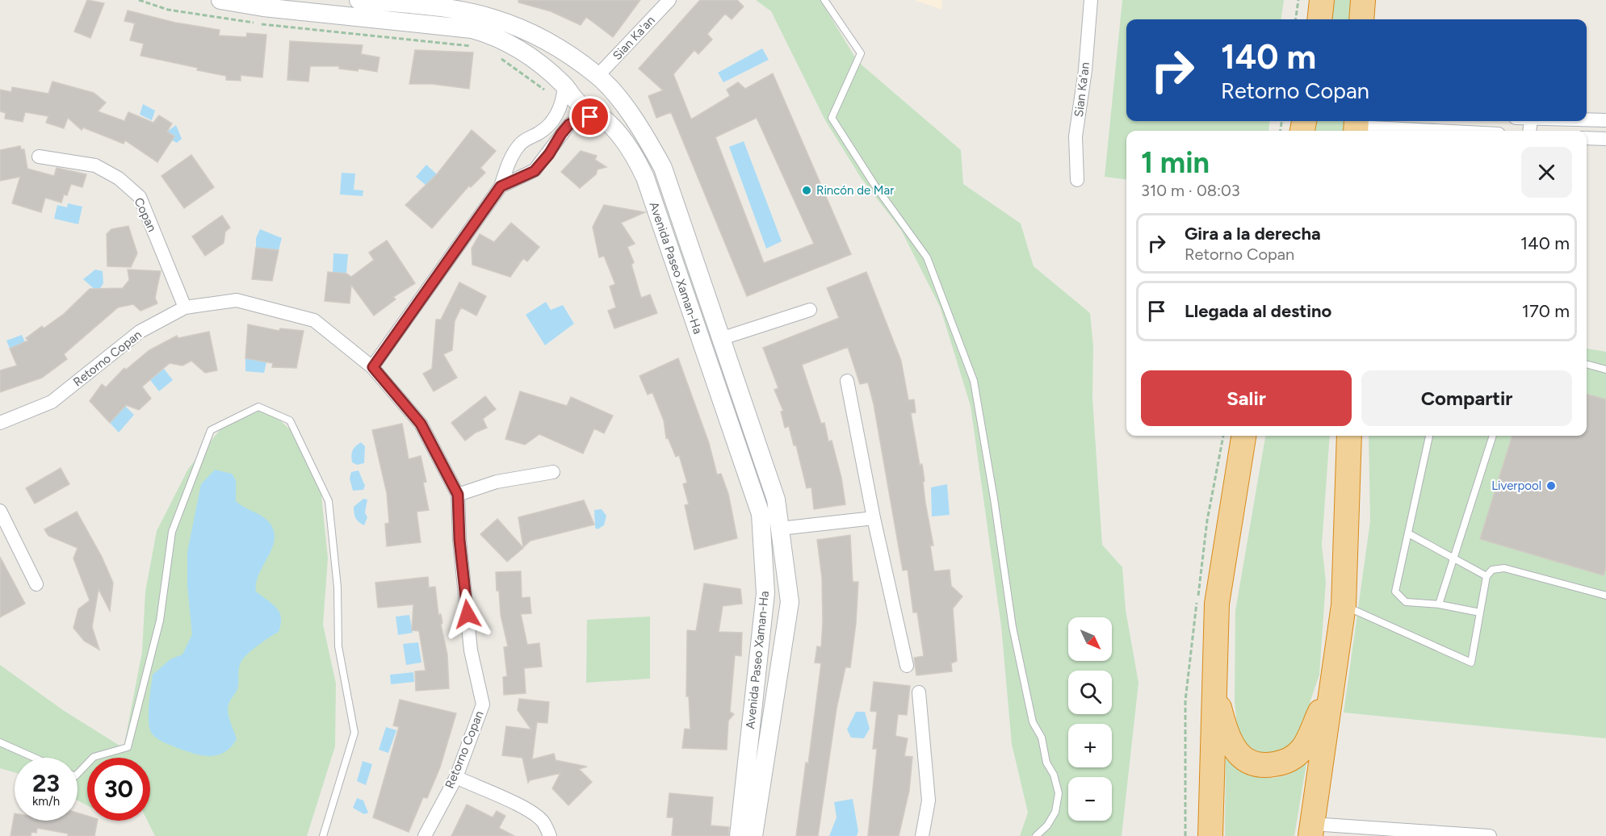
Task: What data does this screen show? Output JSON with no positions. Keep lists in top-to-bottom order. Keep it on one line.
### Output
{"streets":{"main road":["Avenida Paseo Xaman-Ha"],"street":["Sian Ka'an","Copan","Retorno Copan"]},"crossings":[["Sian Ka'an","Avenida Paseo Xaman-Ha"],["Copan","Retorno Copan"]],"places":["Rincón de Mar","Liverpool"],"north":"bottom right","page":{"turn":["140 m","Retorno Copan"],"heading":["1 min","310 m · 08:03"],"list":[{"name":"Gira a la derecha","note":"Retorno Copan","value":"140 m"},{"name":"Llegada al destino","value":"170 m"}],"buttons":["Salir","Compartir"],"map_buttons":["+","−"],"speed":"23 km/h","limit":"30"}}
